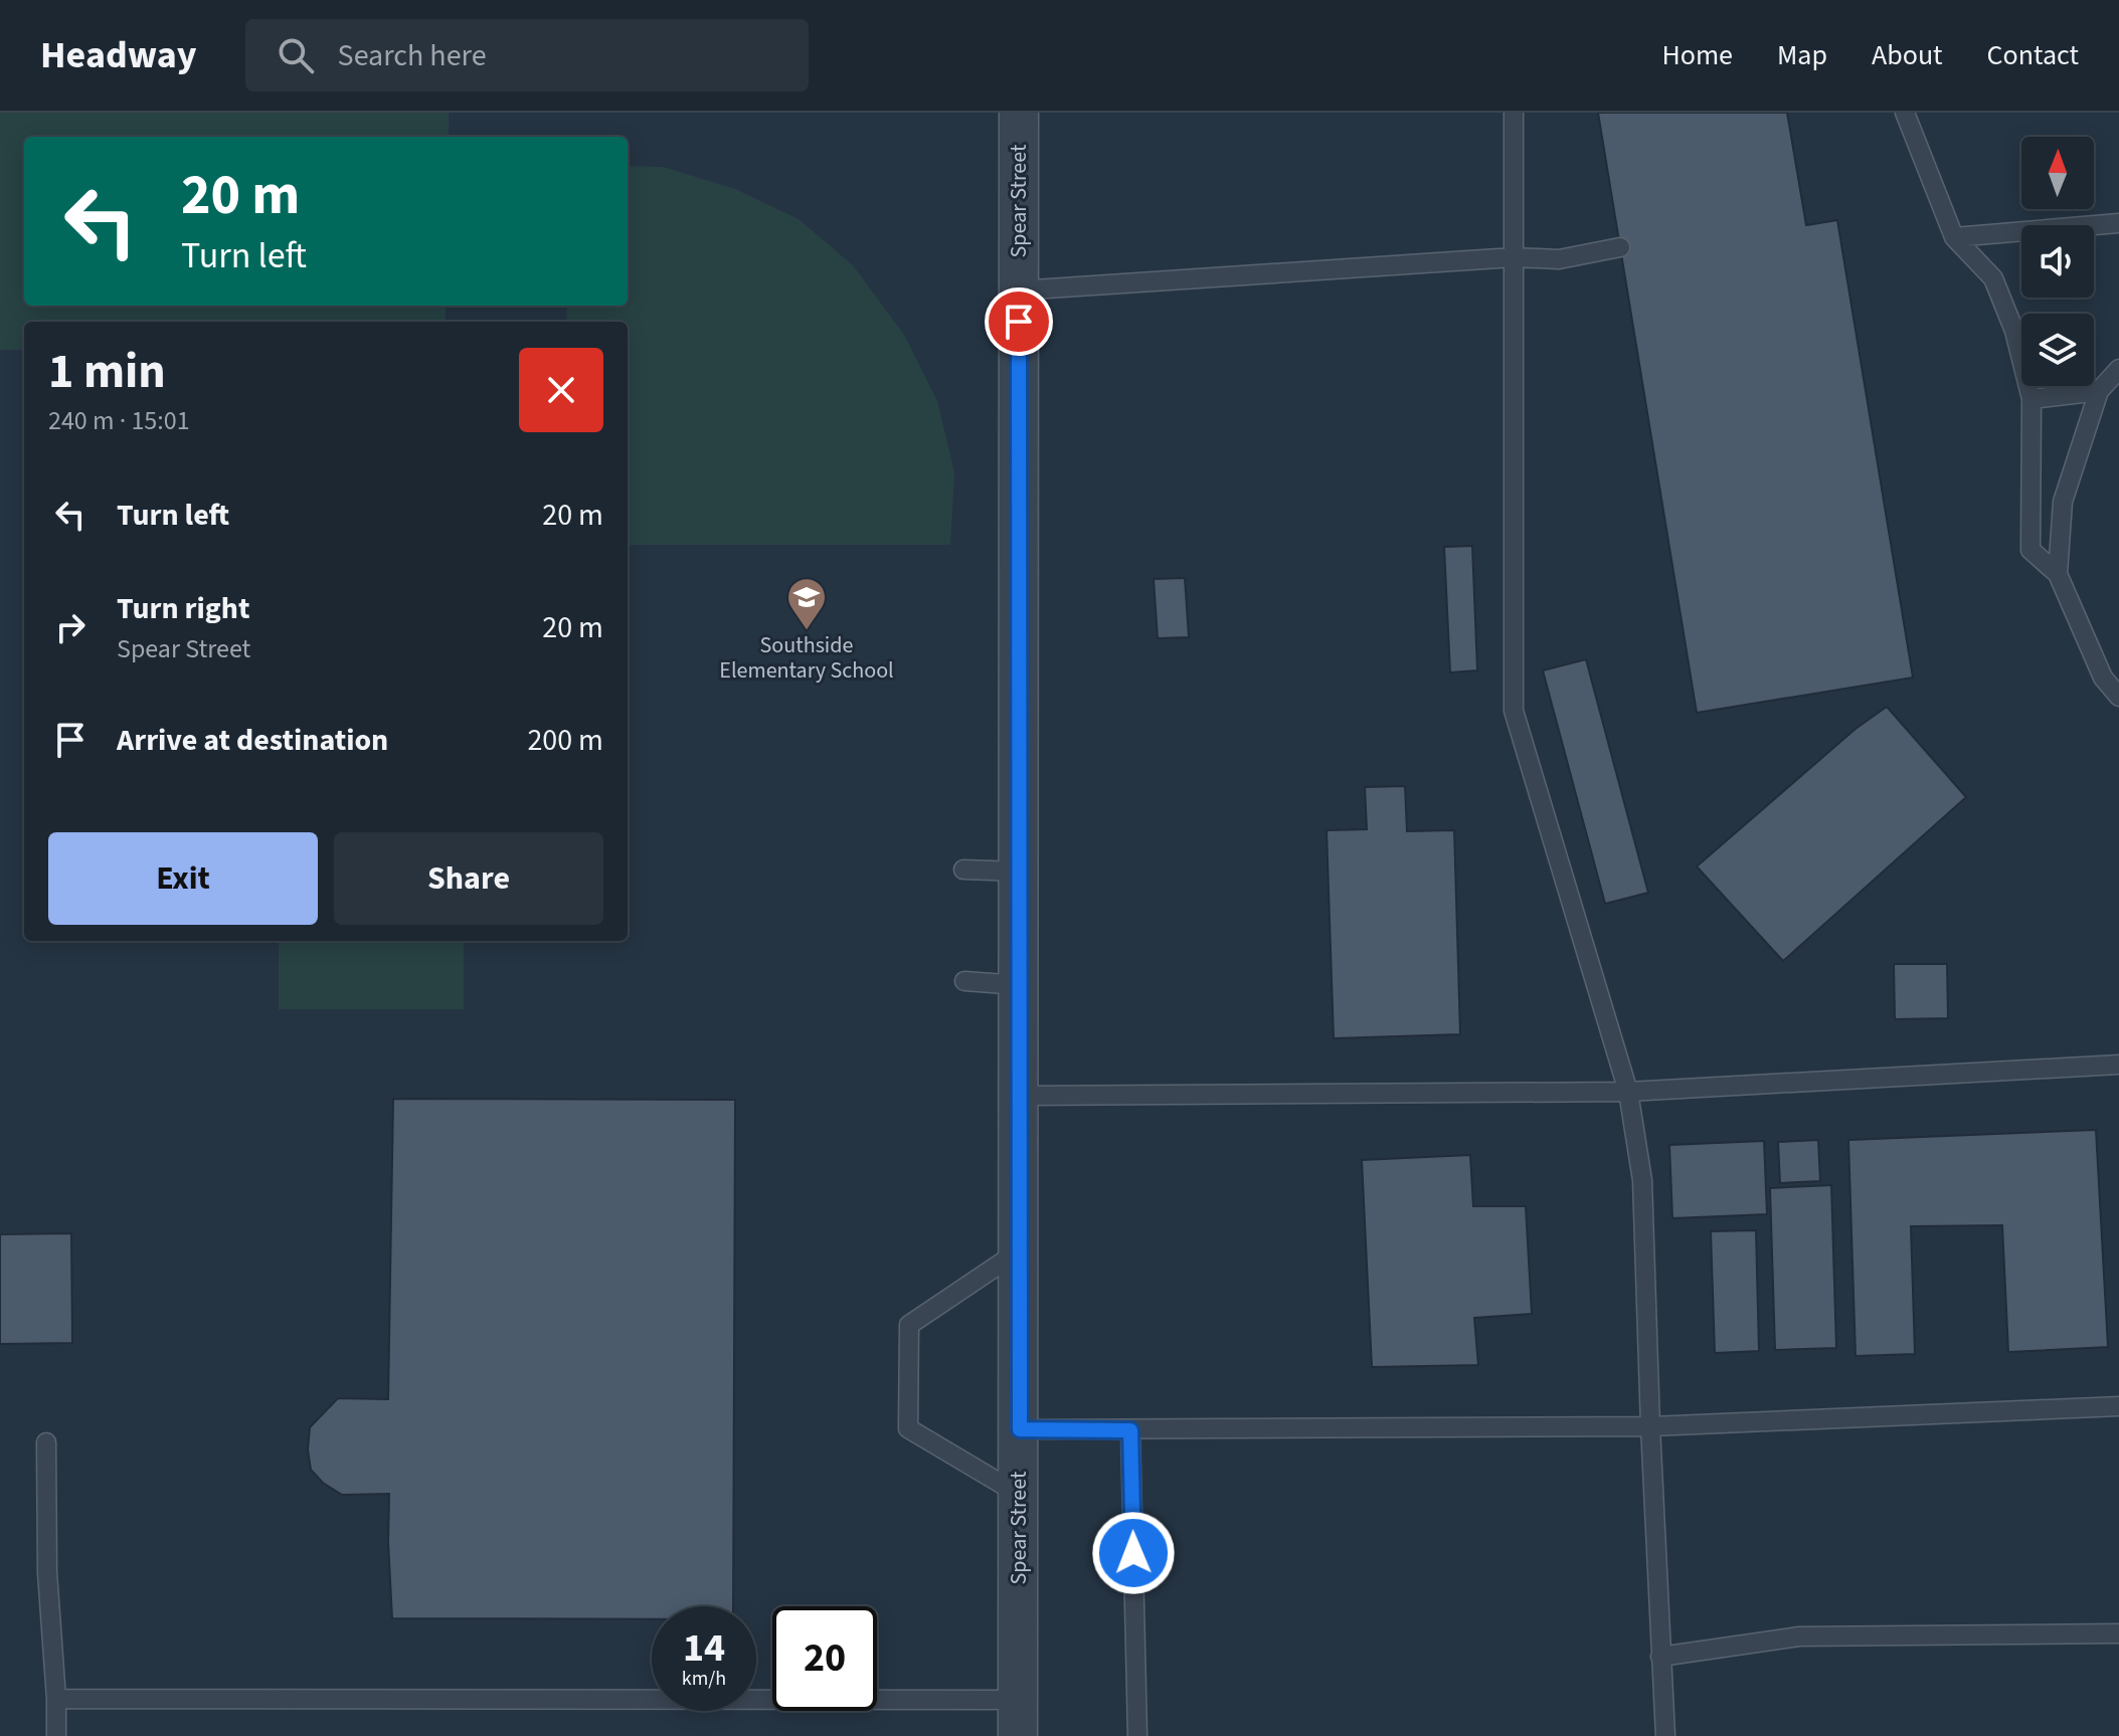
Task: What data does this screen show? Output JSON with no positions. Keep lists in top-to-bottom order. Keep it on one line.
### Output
{"streets":{"street":["Spear Street"]},"places":{"school or university":["Southside Elementary School"]},"north":"top","page":{"header":"Headway","search":"Search here","nav":["Home","Map","About","Contact"],"turn":["20 m","Turn left"],"heading":["1 min","240 m · 15:01"],"list":[{"name":"Turn left","value":"20 m"},{"name":"Turn right","note":"Spear Street","value":"20 m"},{"name":"Arrive at destination","value":"200 m"}],"buttons":["Exit","Share"],"speed":"14 km/h","limit":"20"}}
